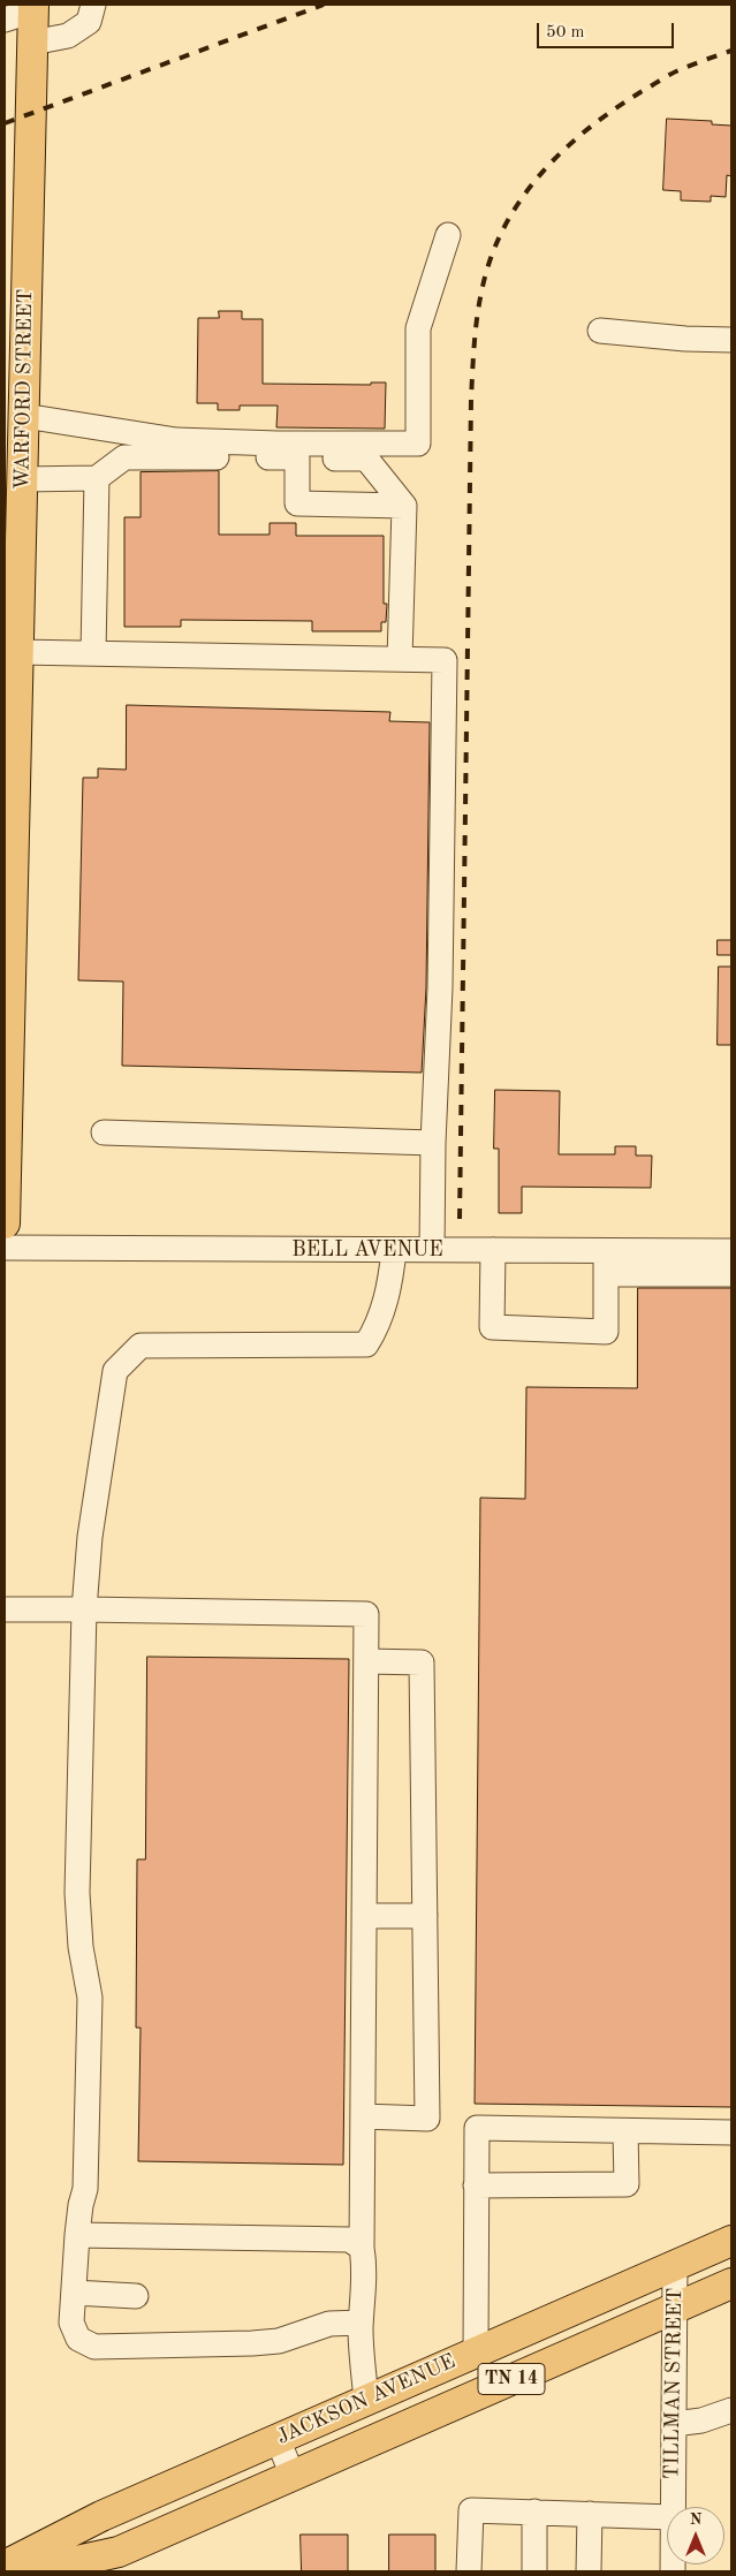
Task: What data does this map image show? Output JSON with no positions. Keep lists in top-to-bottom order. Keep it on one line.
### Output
{"streets":{"main road":["WARFORD STREET","TN 14","JACKSON AVENUE"],"street":["BELL AVENUE","TILLMAN STREET"]},"crossings":[["TILLMAN STREET","JACKSON AVENUE"]],"scale_bar":"50 m","north":"top"}
